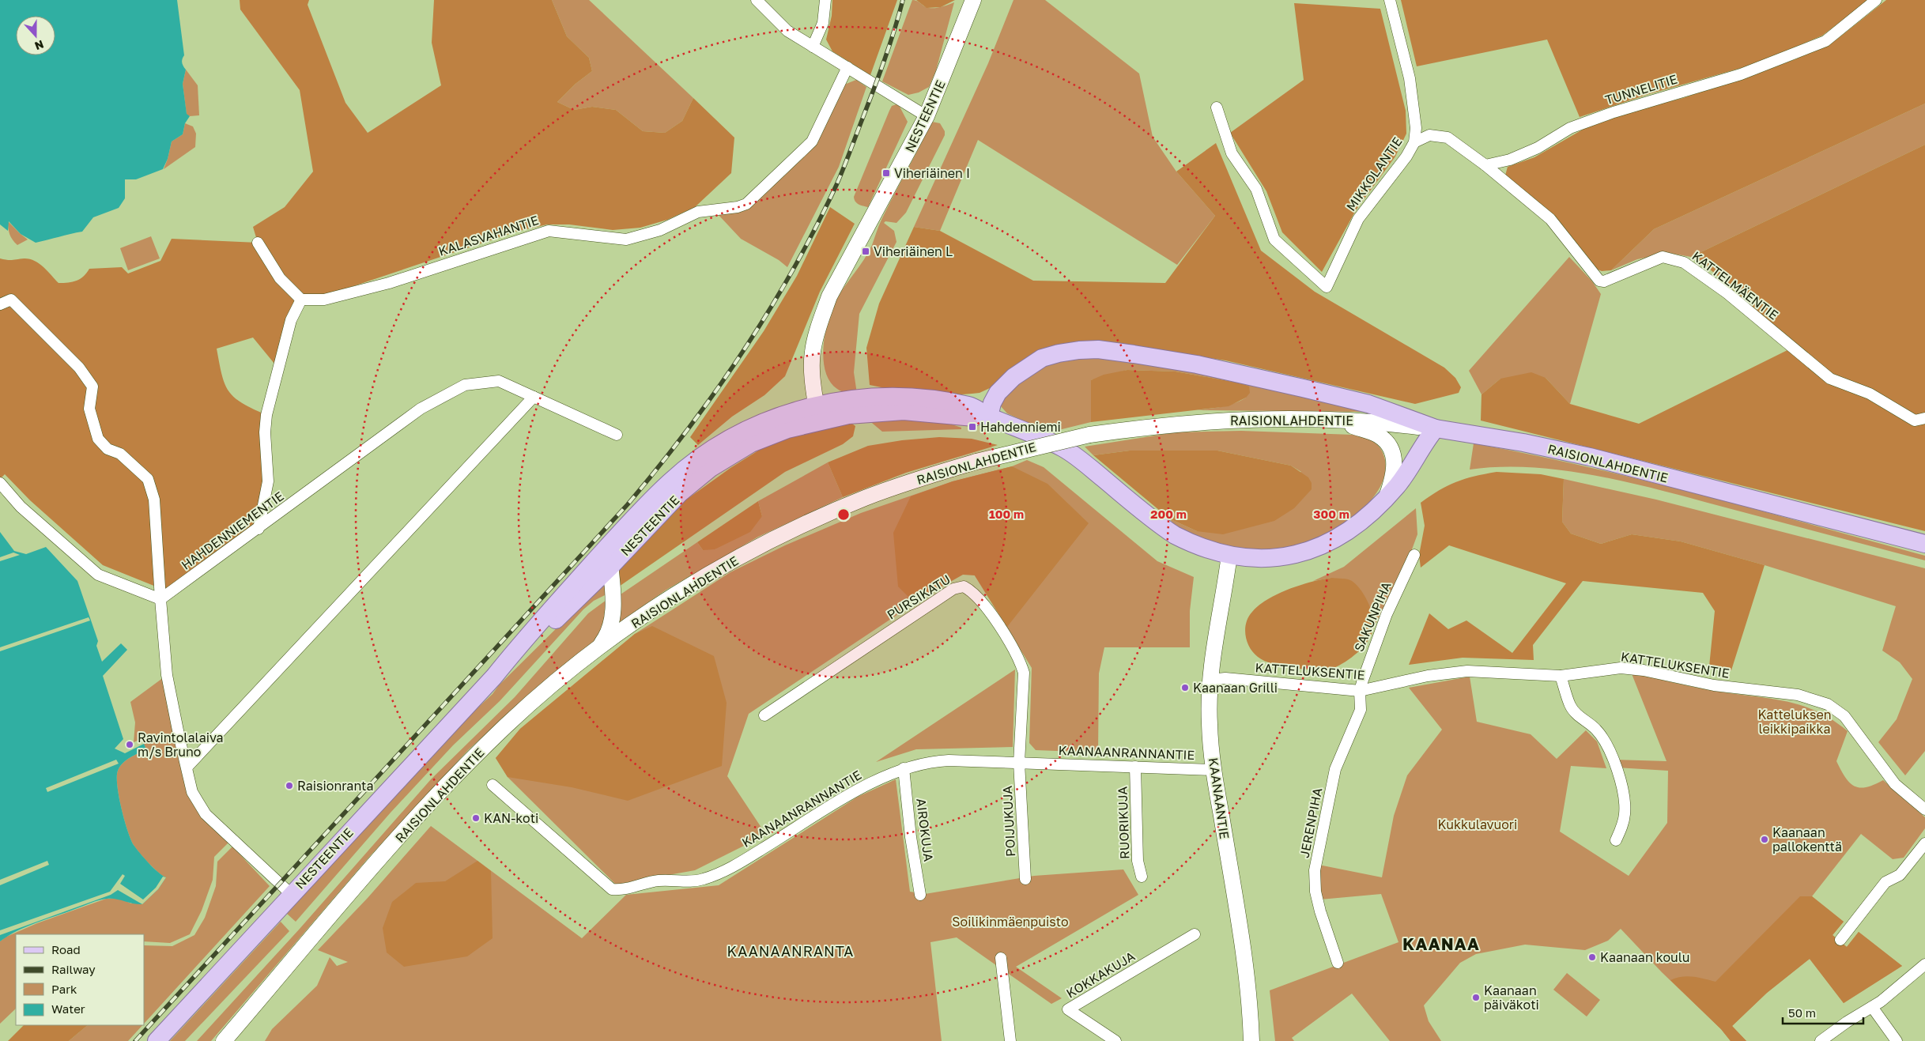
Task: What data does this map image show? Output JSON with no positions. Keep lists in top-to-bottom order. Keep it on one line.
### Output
{"streets":{"main road":["NESTEENTIE","RAISIONLAHDENTIE","KAANAANTIE"],"street":["TUNNELITIE","MIKKOLANTIE","KALASVAHANTIE","KATTELMÄENTIE","HAHDENNIEMENTIE","PURSIKATU","SAKUNPIHA","KATTELUKSENTIE","KAANAANRANNANTIE","POIJUKUJA","RUORIKUJA","JERENPIHA","AIROKUJA","KOKKAKUJA"]},"crossings":[["TUNNELITIE","KATTELMÄENTIE"],["PURSIKATU","KAANAANRANNANTIE"],["PURSIKATU","POIJUKUJA"],["SAKUNPIHA","KATTELUKSENTIE"],["SAKUNPIHA","JERENPIHA"],["KATTELUKSENTIE","KAANAANTIE"],["KATTELUKSENTIE","JERENPIHA"],["KAANAANRANNANTIE","KAANAANTIE"],["KAANAANRANNANTIE","POIJUKUJA"],["KAANAANRANNANTIE","RUORIKUJA"],["KAANAANRANNANTIE","AIROKUJA"]],"districts":["KAANAA","KAANAANRANTA"],"parks":["Katteluksen leikkipaikka","Kukkulavuori","Soilikinmäenpuisto"],"places":{"transit":["Viheriäinen I","Viheriäinen L","Hahdenniemi"],"other":["Kaanaan Grilli","Ravintolalaiva m/s Bruno","Raisionranta","KAN-koti","Kaanaan pallokenttä","Kaanaan koulu","Kaanaan päiväkoti"]},"legend":["Road","Railway","Park","Water"],"scale_bar":"50 m","north":"bottom","rings":["100 m","200 m","300 m"]}
